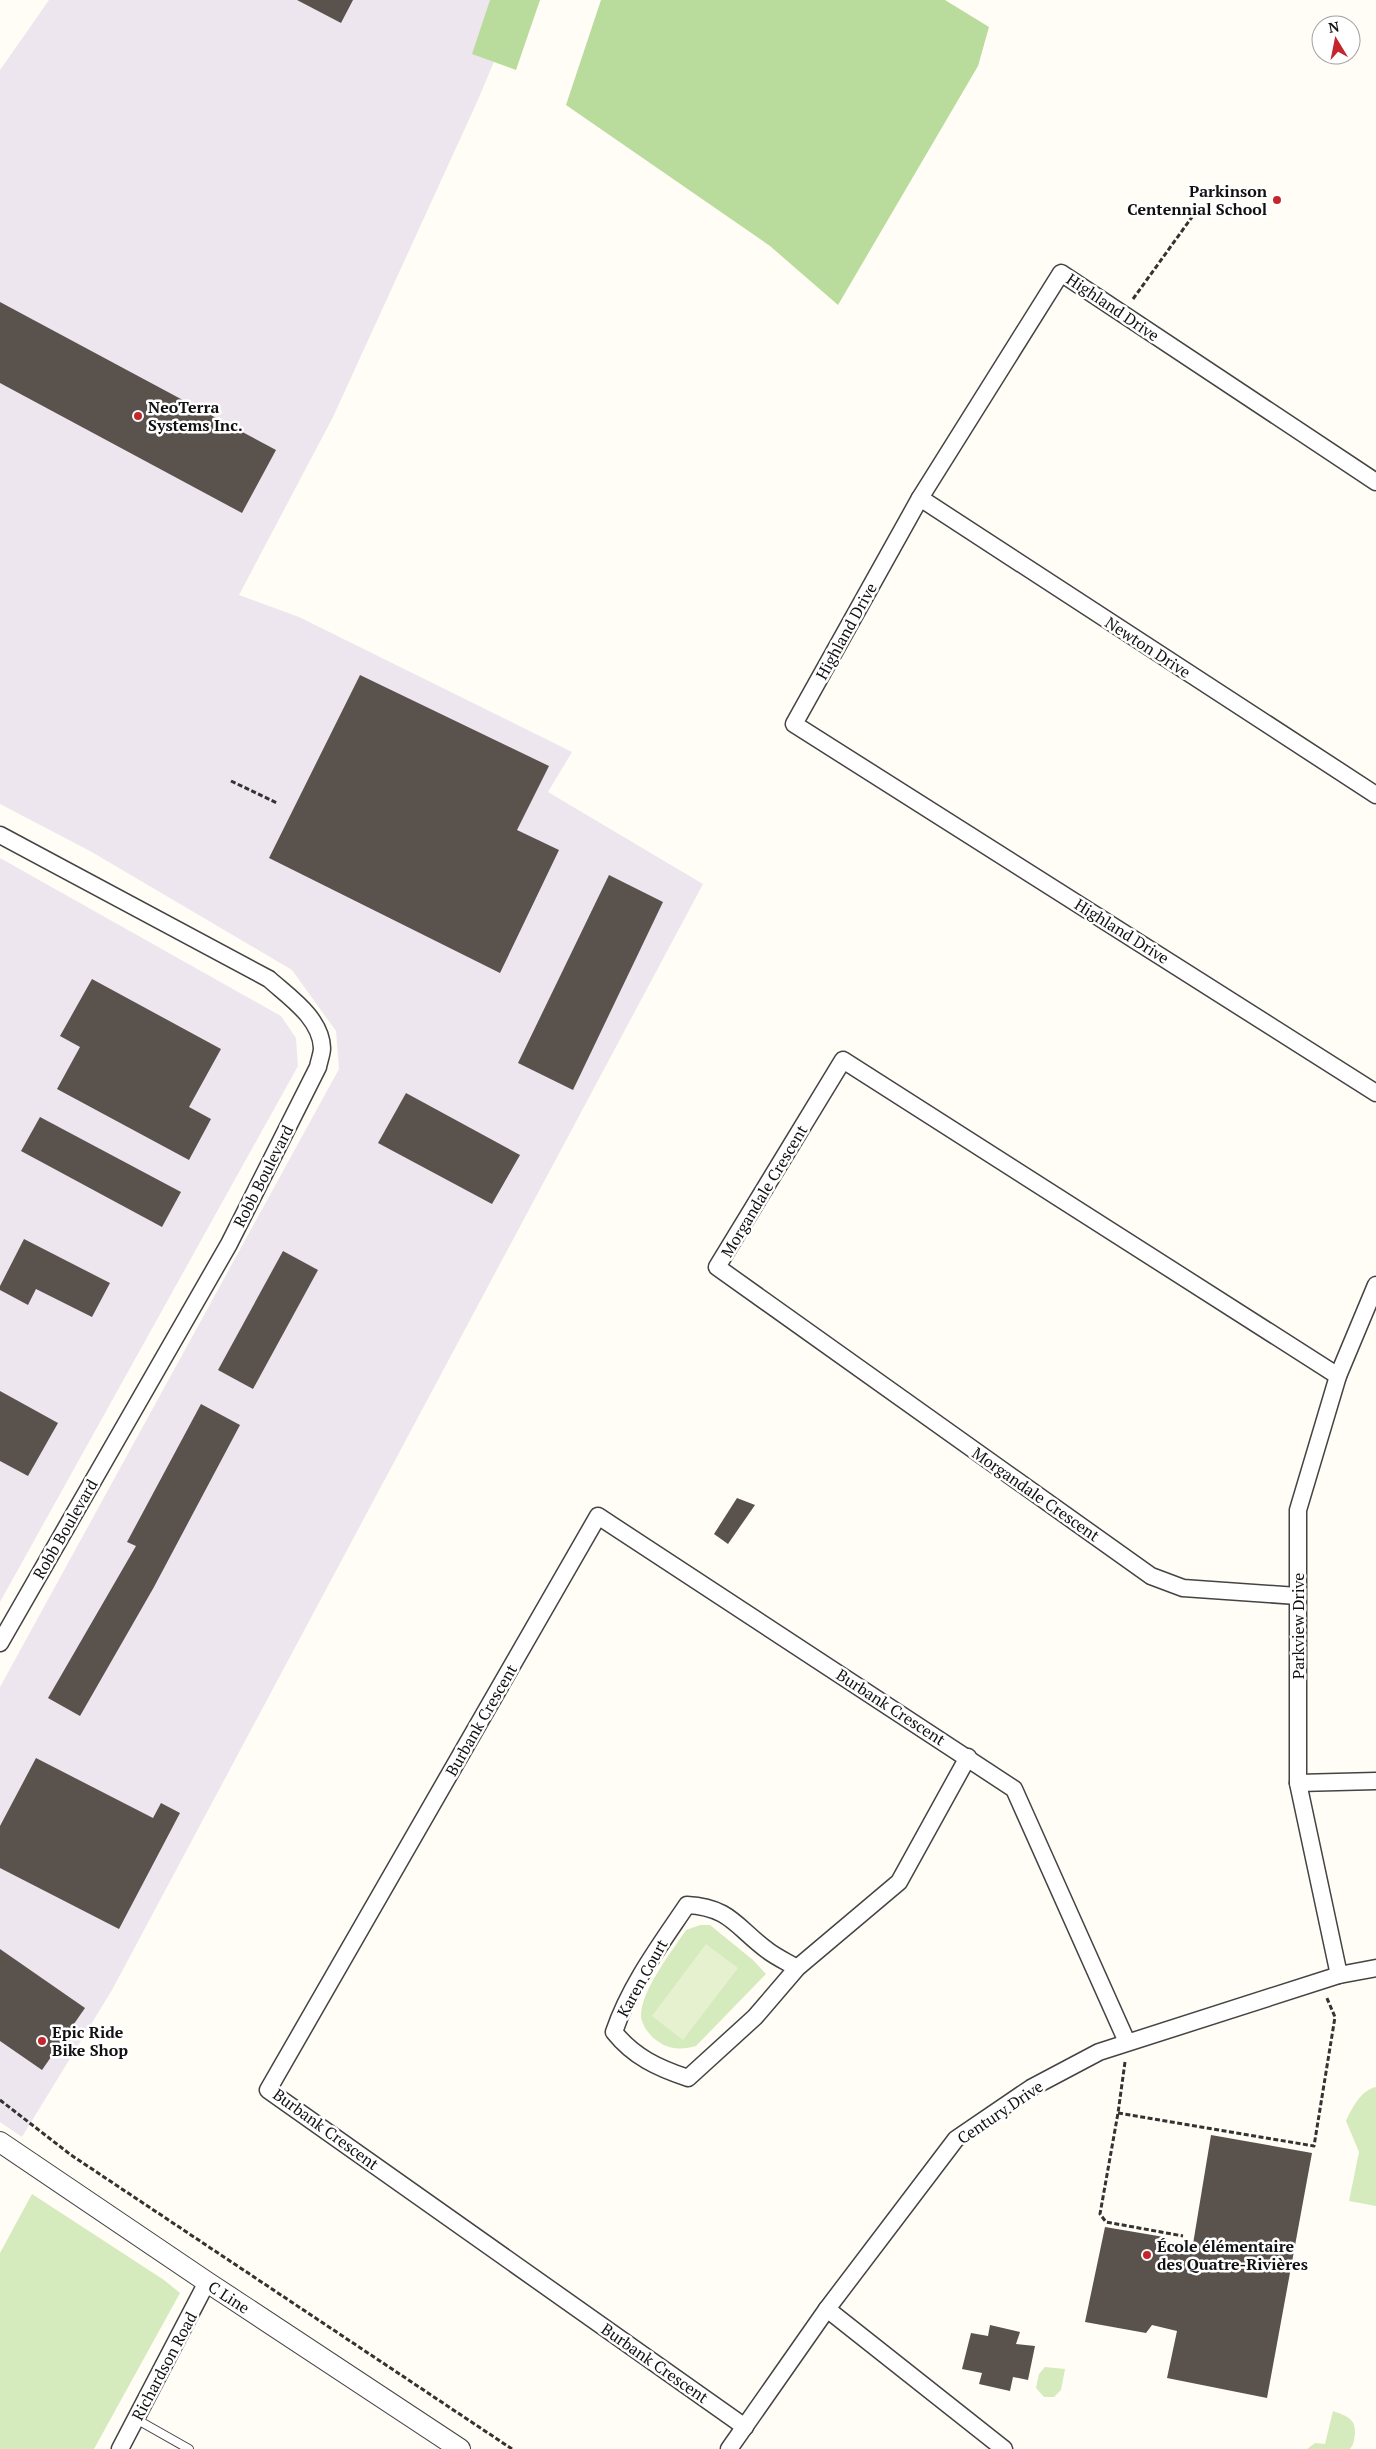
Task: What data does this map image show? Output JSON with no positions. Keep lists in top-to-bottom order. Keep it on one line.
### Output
{"streets":{"street":["Highland Drive","Newton Drive","Robb Boulevard","Morgandale Crescent","Parkview Drive","Burbank Crescent","Karen Court","Century Drive","C Line","Richardson Road"]},"crossings":[["Highland Drive","Newton Drive"],["Morgandale Crescent","Parkview Drive"],["Parkview Drive","Century Drive"],["Burbank Crescent","Karen Court"],["Burbank Crescent","Century Drive"],["C Line","Richardson Road"]],"places":["Parkinson Centennial School","NeoTerra Systems Inc.","Epic Ride Bike Shop","École élémentaire des Quatre-Rivières"],"north":"top"}
